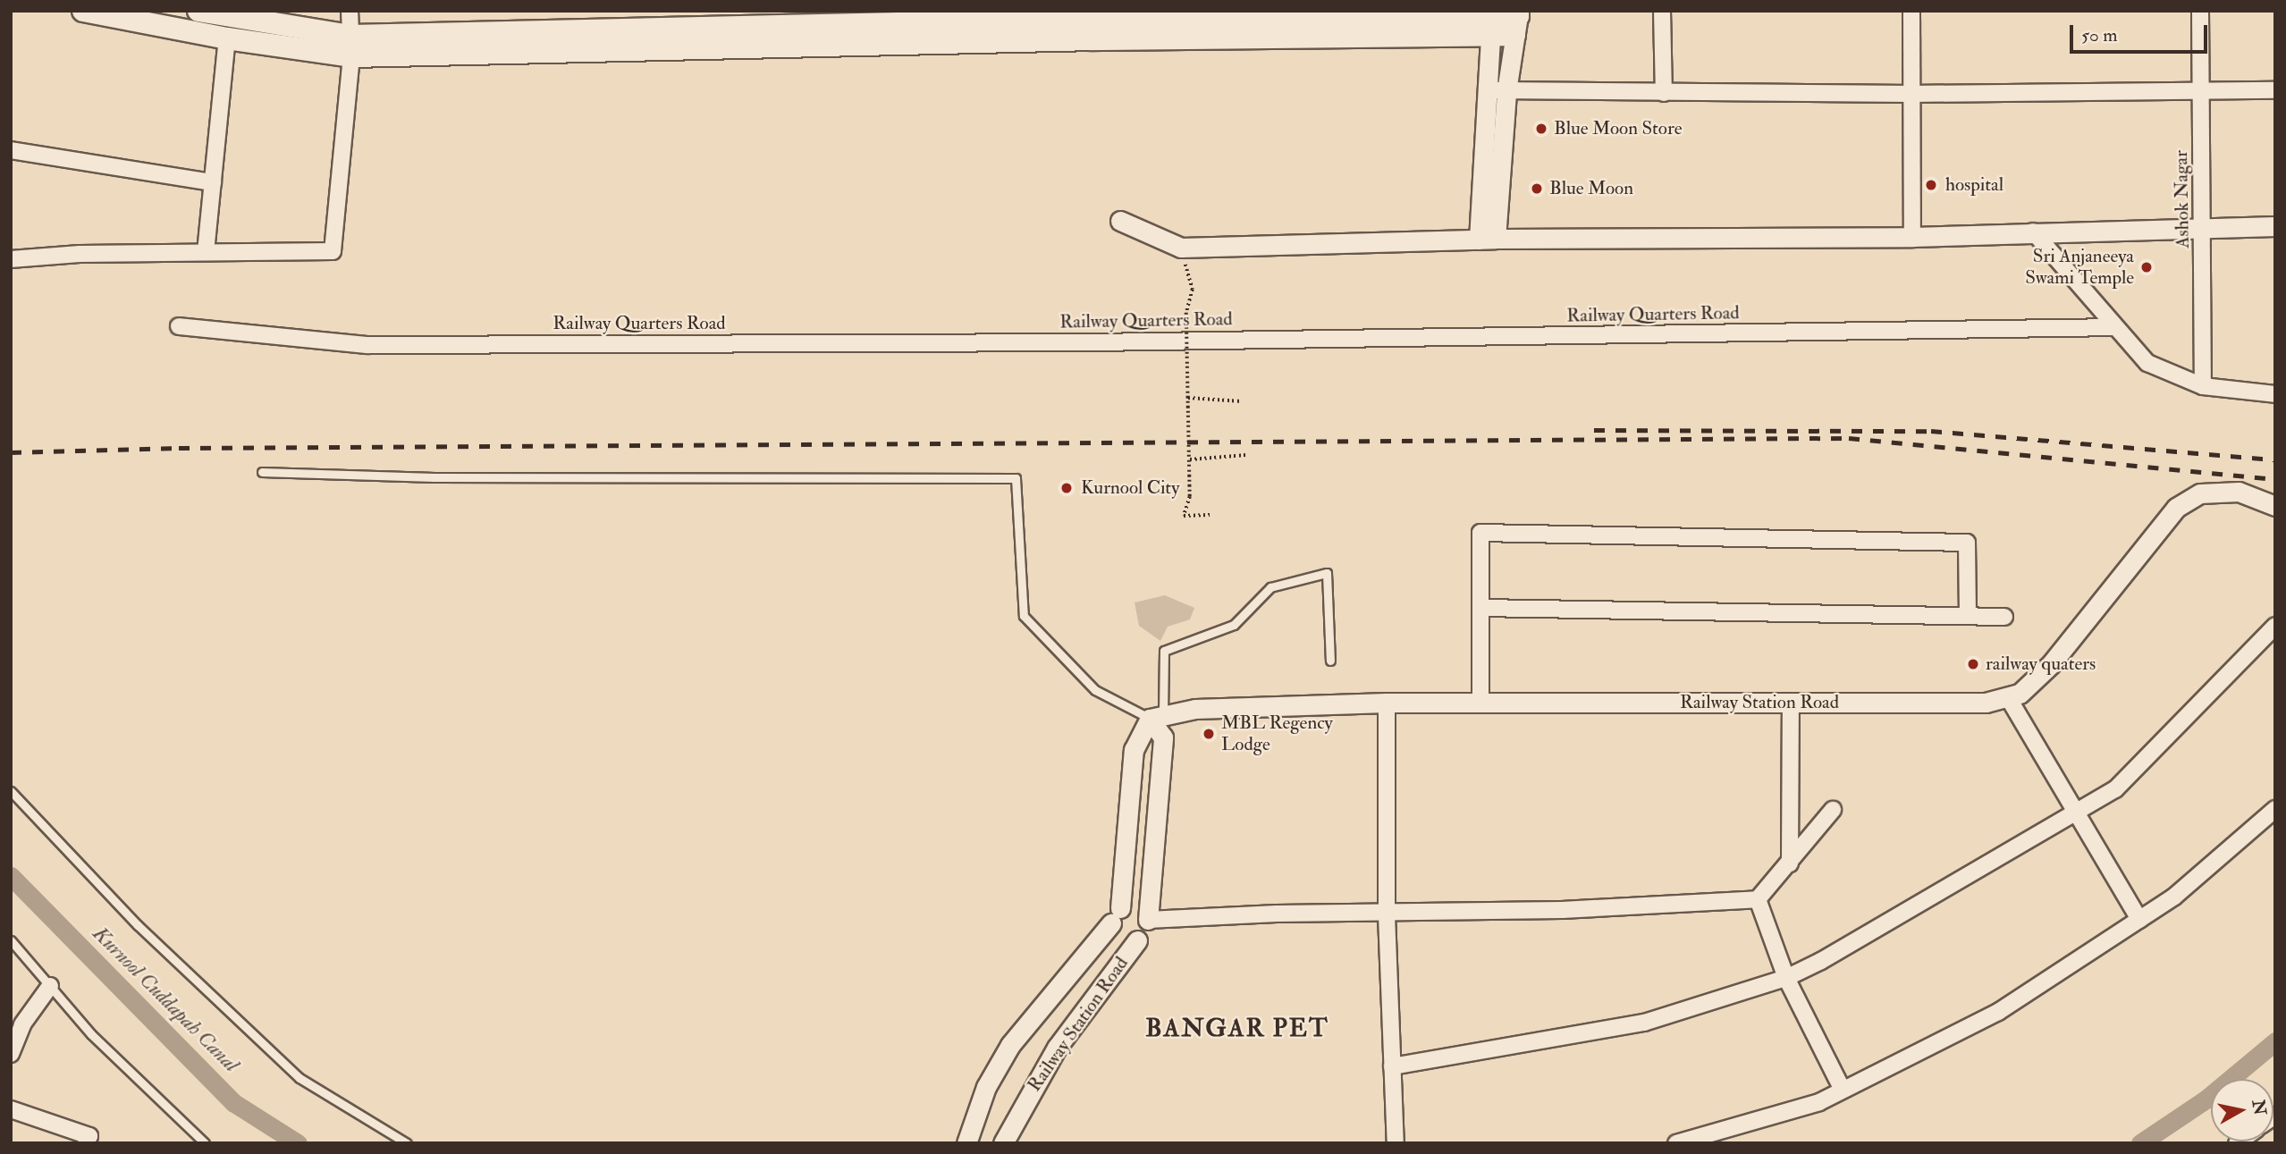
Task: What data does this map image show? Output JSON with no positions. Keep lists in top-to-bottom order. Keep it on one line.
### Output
{"streets":{"street":["Ashok Nagar","Railway Quarters Road","Railway Station Road"]},"districts":["BANGAR PET"],"water":["Kurnool Cuddapah Canal"],"places":["Blue Moon Store","hospital","Blue Moon","Sri Anjaneeya Swami Temple","Kurnool City","railway quaters","MBL Regency Lodge"],"scale_bar":"50 m","north":"right"}
